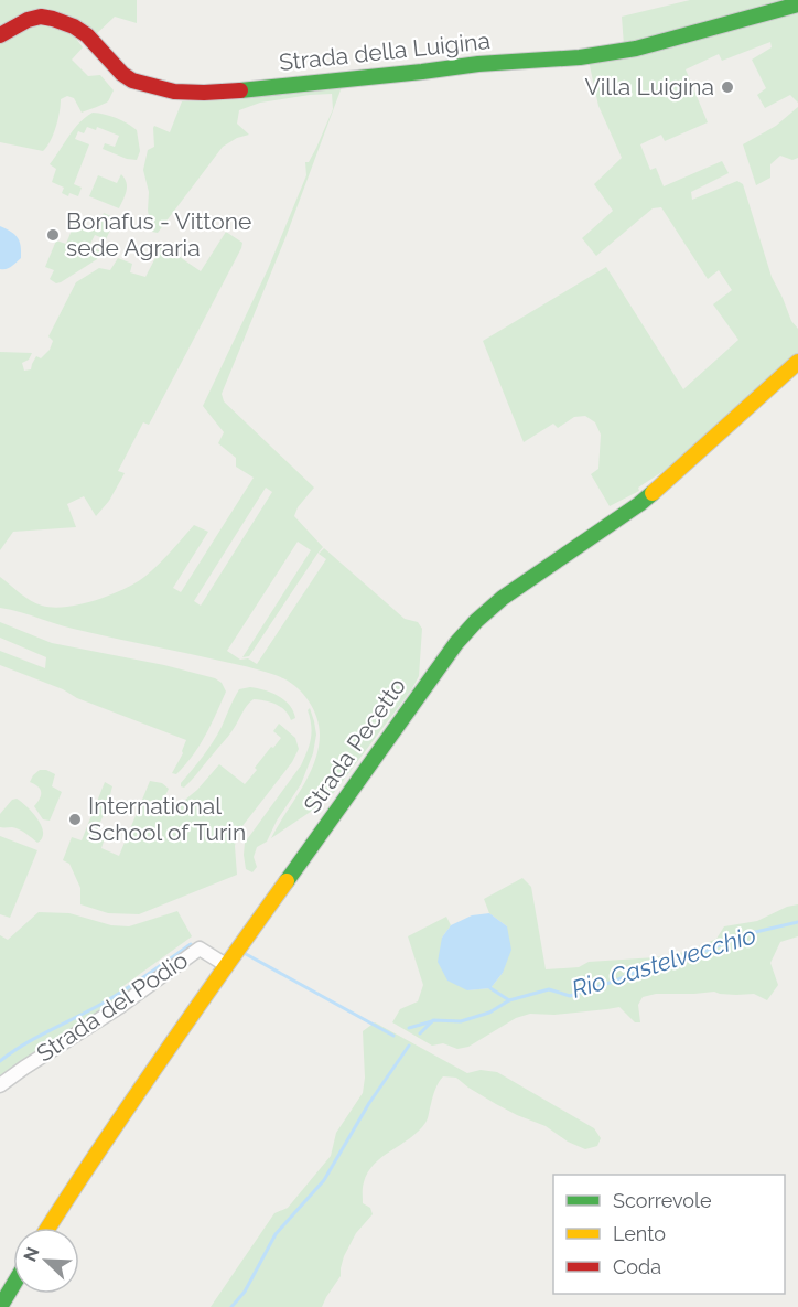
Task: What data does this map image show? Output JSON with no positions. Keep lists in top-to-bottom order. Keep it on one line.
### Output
{"streets":{"main road":["Strada della Luigina","Strada Pecetto"],"street":["Strada del Podio"]},"crossings":[["Strada Pecetto","Strada del Podio"]],"water":["Rio Castelvecchio"],"places":["Villa Luigina","Bonafus - Vittone sede Agraria","International School of Turin"],"legend":["Scorrevole","Lento","Coda"],"north":"top left"}
